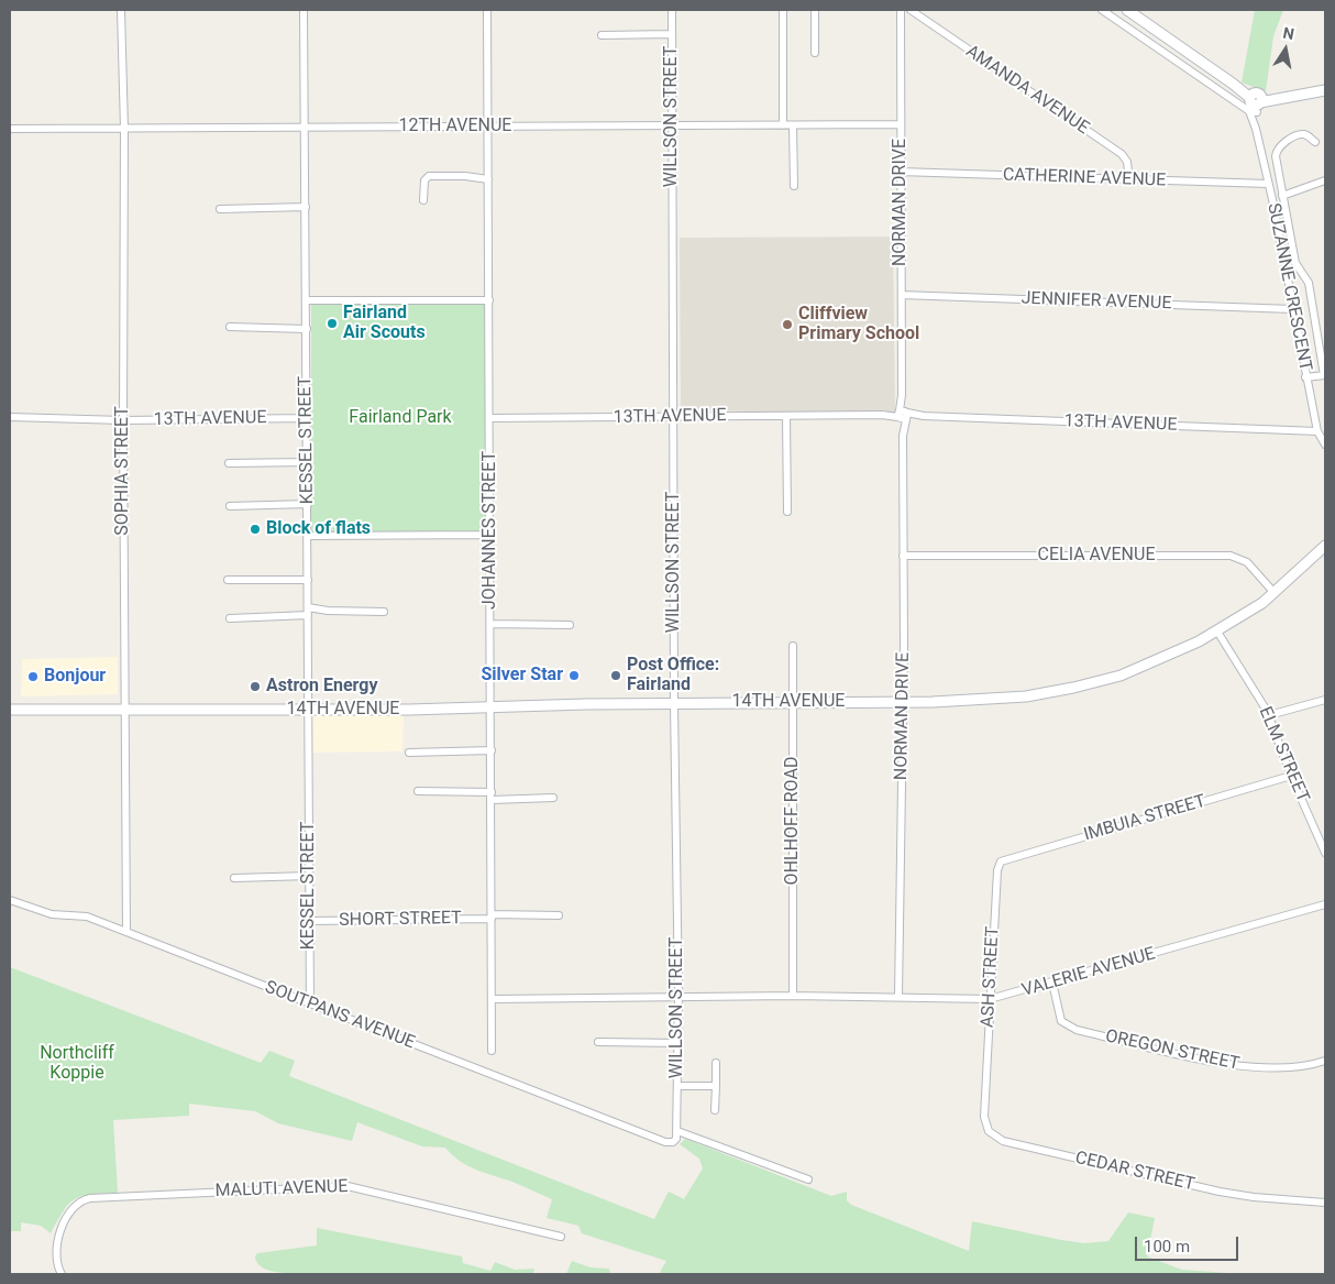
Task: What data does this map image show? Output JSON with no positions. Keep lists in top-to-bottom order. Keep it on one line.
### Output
{"streets":{"main road":["14TH AVENUE"],"street":["AMANDA AVENUE","WILLSON STREET","12TH AVENUE","CATHERINE AVENUE","NORMAN DRIVE","SUZANNE CRESCENT","JENNIFER AVENUE","13TH AVENUE","KESSEL STREET","SOPHIA STREET","JOHANNES STREET","CELIA AVENUE","ELM STREET","IMBUIA STREET","OHLHOFF ROAD","SHORT STREET","VALERIE AVENUE","ASH STREET","SOUTPANS AVENUE","OREGON STREET","CEDAR STREET","MALUTI AVENUE"]},"crossings":[["AMANDA AVENUE","CATHERINE AVENUE"],["WILLSON STREET","12TH AVENUE"],["WILLSON STREET","13TH AVENUE"],["WILLSON STREET","14TH AVENUE"],["WILLSON STREET","VALERIE AVENUE"],["WILLSON STREET","SOUTPANS AVENUE"],["12TH AVENUE","NORMAN DRIVE"],["12TH AVENUE","KESSEL STREET"],["12TH AVENUE","SOPHIA STREET"],["12TH AVENUE","JOHANNES STREET"],["CATHERINE AVENUE","NORMAN DRIVE"],["CATHERINE AVENUE","SUZANNE CRESCENT"],["NORMAN DRIVE","JENNIFER AVENUE"],["NORMAN DRIVE","13TH AVENUE"],["NORMAN DRIVE","CELIA AVENUE"],["NORMAN DRIVE","14TH AVENUE"],["NORMAN DRIVE","VALERIE AVENUE"],["SUZANNE CRESCENT","JENNIFER AVENUE"],["SUZANNE CRESCENT","13TH AVENUE"],["13TH AVENUE","KESSEL STREET"],["13TH AVENUE","SOPHIA STREET"],["13TH AVENUE","JOHANNES STREET"],["KESSEL STREET","14TH AVENUE"],["KESSEL STREET","SHORT STREET"],["KESSEL STREET","SOUTPANS AVENUE"],["SOPHIA STREET","14TH AVENUE"],["SOPHIA STREET","SOUTPANS AVENUE"],["JOHANNES STREET","14TH AVENUE"],["JOHANNES STREET","SHORT STREET"],["JOHANNES STREET","VALERIE AVENUE"],["CELIA AVENUE","14TH AVENUE"],["14TH AVENUE","ELM STREET"],["14TH AVENUE","OHLHOFF ROAD"],["ELM STREET","IMBUIA STREET"],["IMBUIA STREET","ASH STREET"],["OHLHOFF ROAD","VALERIE AVENUE"],["VALERIE AVENUE","ASH STREET"],["VALERIE AVENUE","OREGON STREET"],["ASH STREET","CEDAR STREET"]],"parks":["Fairland Park","Northcliff Koppie"],"places":["Fairland Air Scouts","Cliffview Primary School","Block of flats","Silver Star","Post Office: Fairland","Bonjour","Astron Energy"],"scale_bar":"100 m","north":"top"}
